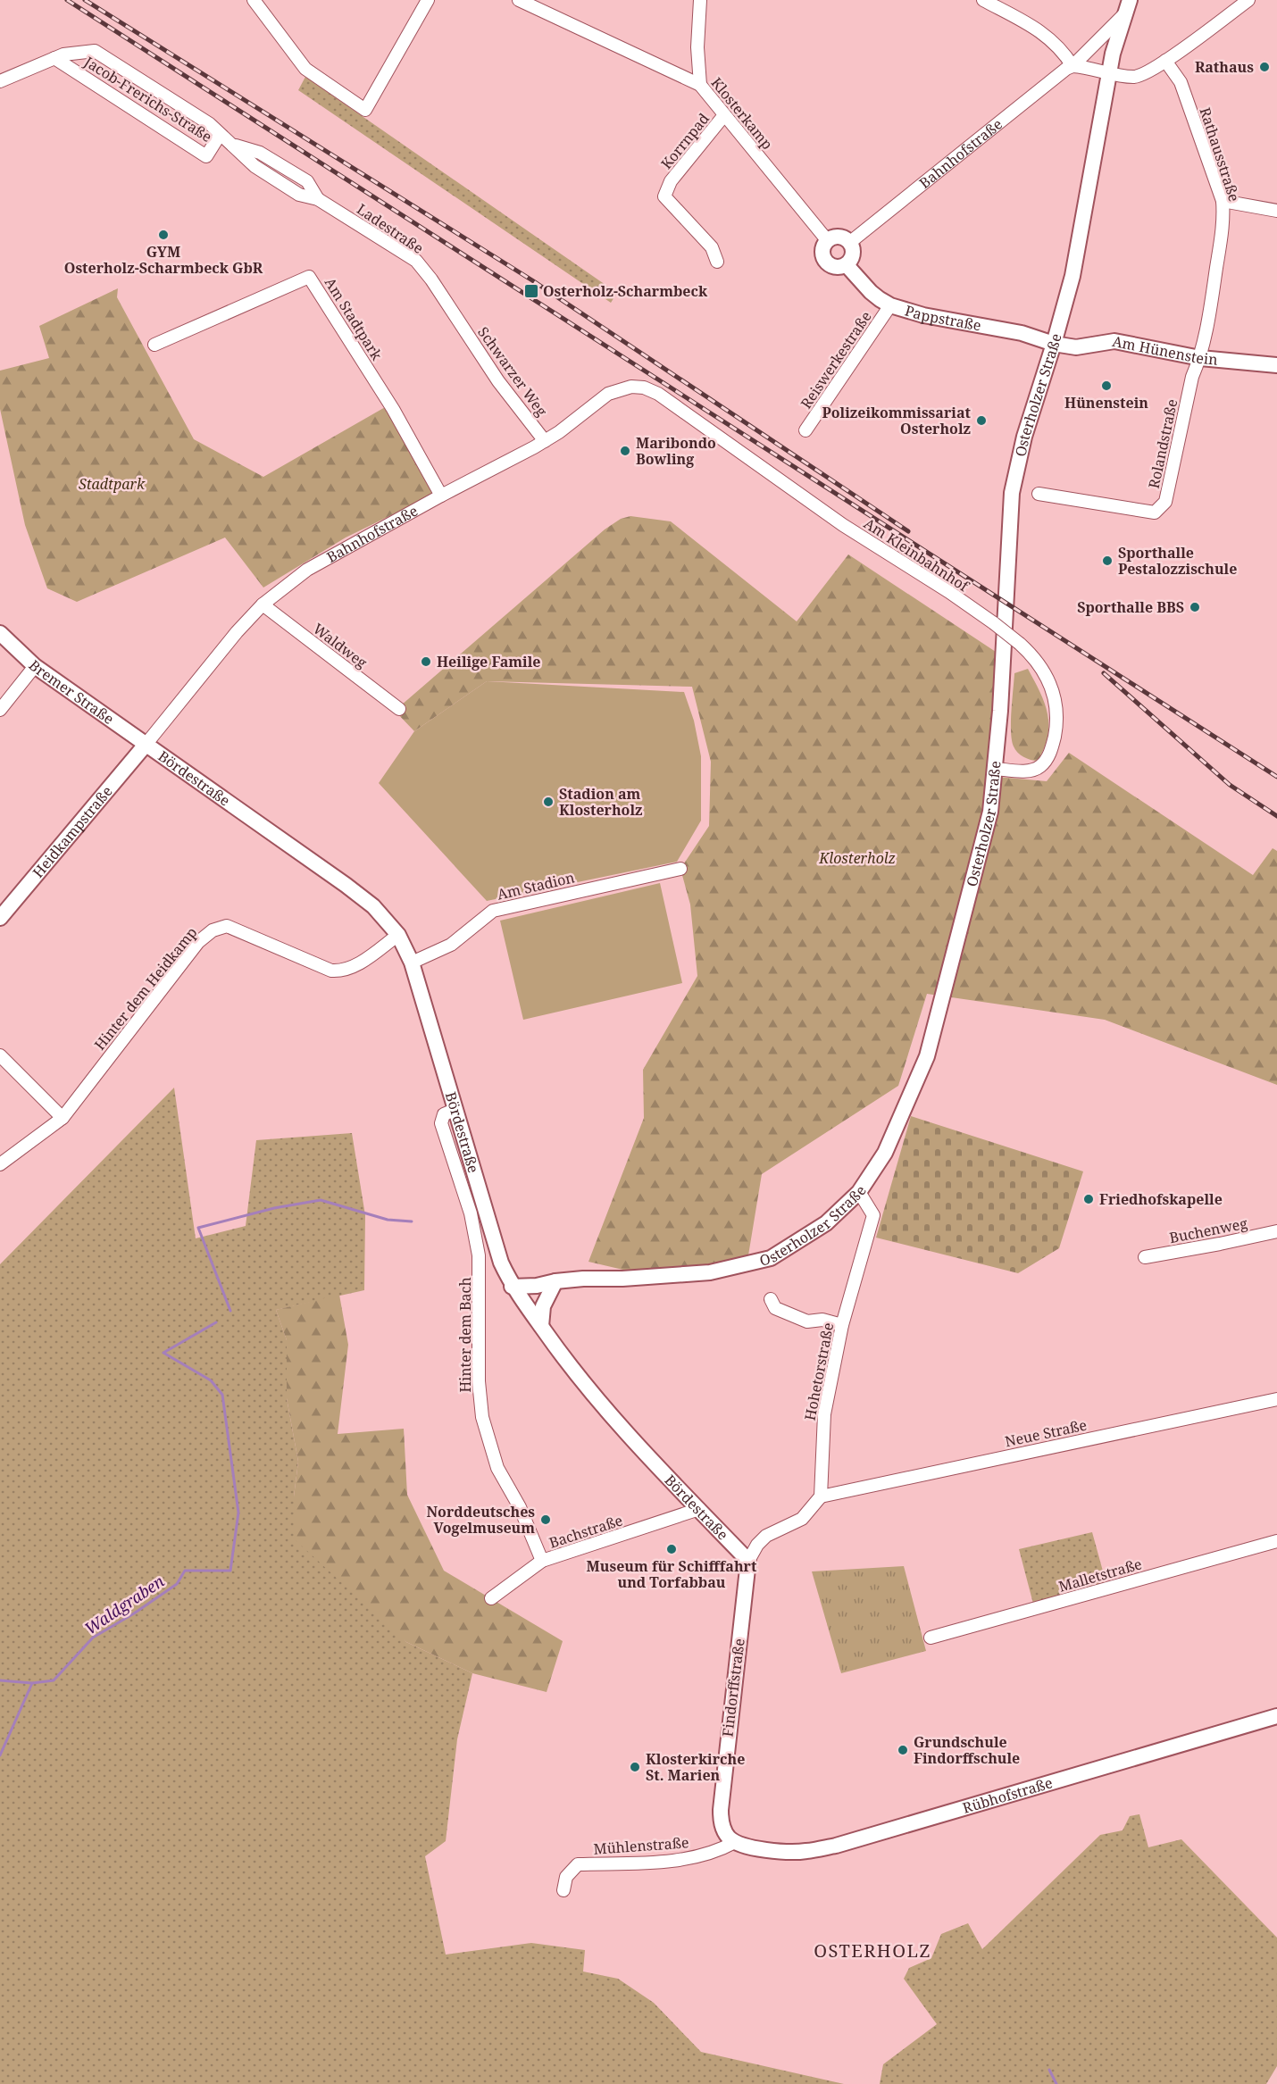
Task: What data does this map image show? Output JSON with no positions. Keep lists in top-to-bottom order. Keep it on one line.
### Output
{"streets":{"street":["Jacob-Frerichs-Straße","Klosterkamp","Korrnpad","Bahnhofstraße","Rathausstraße","Ladestraße","Pappstraße","Am Stadtpark","Am Hünenstein","Reiswerkestraße","Schwarzer Weg","Osterholzer Straße","Rolandstraße","Am Kleinbahnhof","Waldweg","Bremer Straße","Bördestraße","Heidkampstraße","Am Stadion","Hinter dem Heidkamp","Buchenweg","Hinter dem Bach","Hohetorstraße","Neue Straße","Bachstraße","Malletstraße","Findorffstraße","Rübhofstraße","Mühlenstraße"]},"crossings":[["Jacob-Frerichs-Straße","Ladestraße"],["Klosterkamp","Korrnpad"],["Klosterkamp","Bahnhofstraße"],["Klosterkamp","Pappstraße"],["Bahnhofstraße","Pappstraße"],["Bahnhofstraße","Am Stadtpark"],["Bahnhofstraße","Schwarzer Weg"],["Bahnhofstraße","Osterholzer Straße"],["Bahnhofstraße","Am Kleinbahnhof"],["Bahnhofstraße","Waldweg"],["Bahnhofstraße","Bremer Straße"],["Bahnhofstraße","Bördestraße"],["Bahnhofstraße","Heidkampstraße"],["Rathausstraße","Am Hünenstein"],["Rathausstraße","Rolandstraße"],["Ladestraße","Schwarzer Weg"],["Pappstraße","Am Hünenstein"],["Pappstraße","Reiswerkestraße"],["Pappstraße","Osterholzer Straße"],["Am Hünenstein","Osterholzer Straße"],["Am Hünenstein","Rolandstraße"],["Osterholzer Straße","Am Kleinbahnhof"],["Osterholzer Straße","Bördestraße"],["Osterholzer Straße","Hohetorstraße"],["Bremer Straße","Bördestraße"],["Bremer Straße","Heidkampstraße"],["Bördestraße","Heidkampstraße"],["Bördestraße","Am Stadion"],["Bördestraße","Hinter dem Heidkamp"],["Bördestraße","Hinter dem Bach"],["Bördestraße","Bachstraße"],["Bördestraße","Findorffstraße"],["Hinter dem Bach","Bachstraße"],["Hohetorstraße","Neue Straße"],["Findorffstraße","Rübhofstraße"],["Findorffstraße","Mühlenstraße"],["Rübhofstraße","Mühlenstraße"]],"districts":["OSTERHOLZ"],"water":["Waldgraben"],"parks":["Stadtpark","Klosterholz"],"places":{"other":["Rathaus","GYM Osterholz-Scharmbeck GbR","Hünenstein","Polizeikommissariat Osterholz","Maribondo Bowling","Sporthalle Pestalozzischule","Sporthalle BBS","Heilige Famile","Stadion am Klosterholz","Friedhofskapelle","Norddeutsches Vogelmuseum","Museum für Schifffahrt und Torfabbau","Grundschule Findorffschule","Klosterkirche St. Marien"],"transit":["Osterholz-Scharmbeck"]}}
